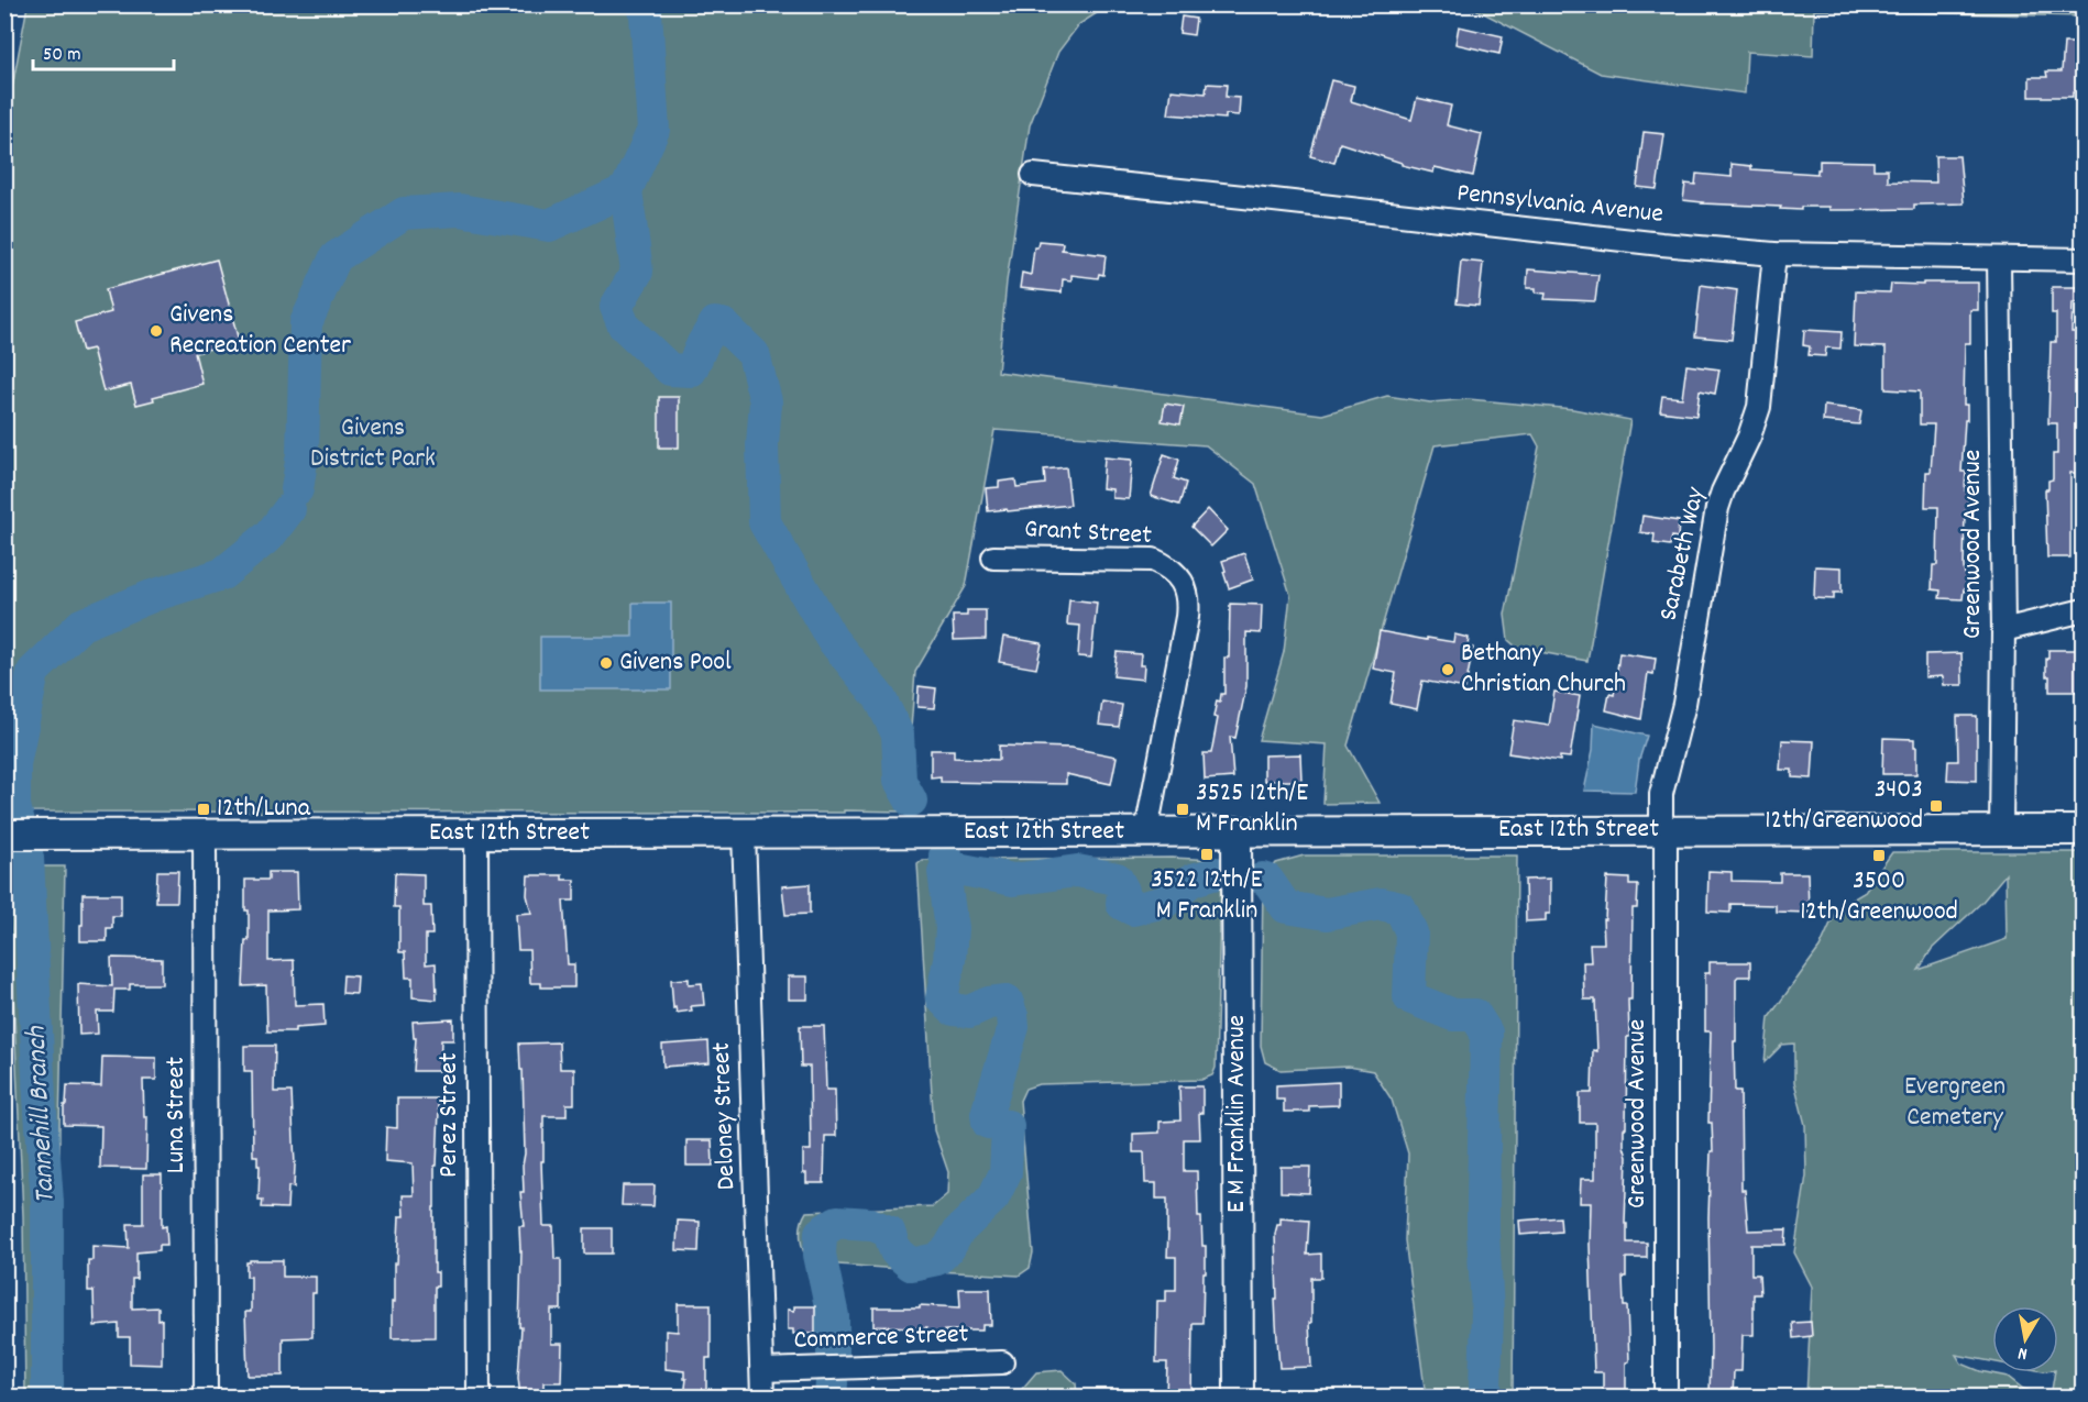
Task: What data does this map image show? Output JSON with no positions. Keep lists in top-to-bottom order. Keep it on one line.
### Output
{"streets":{"street":["Pennsylvania Avenue","Grant Street","Greenwood Avenue","Sarabeth Way","East 12th Street","E M Franklin Avenue","Luna Street","Perez Street","Deloney Street","Commerce Street"]},"crossings":[["Pennsylvania Avenue","Greenwood Avenue"],["Pennsylvania Avenue","Sarabeth Way"],["Grant Street","East 12th Street"],["Greenwood Avenue","Sarabeth Way"],["Greenwood Avenue","East 12th Street"],["Sarabeth Way","East 12th Street"],["East 12th Street","E M Franklin Avenue"],["East 12th Street","Luna Street"],["East 12th Street","Perez Street"],["East 12th Street","Deloney Street"],["Deloney Street","Commerce Street"]],"water":["Tannehill Branch"],"parks":["Givens District Park","Evergreen Cemetery"],"places":{"other":["Givens Recreation Center","Givens Pool","Bethany Christian Church"],"transit":["3403 12th/Greenwood","12th/Luna","3525 12th/E M Franklin","3522 12th/E M Franklin","3500 12th/Greenwood"]},"scale_bar":"50 m","north":"bottom"}
